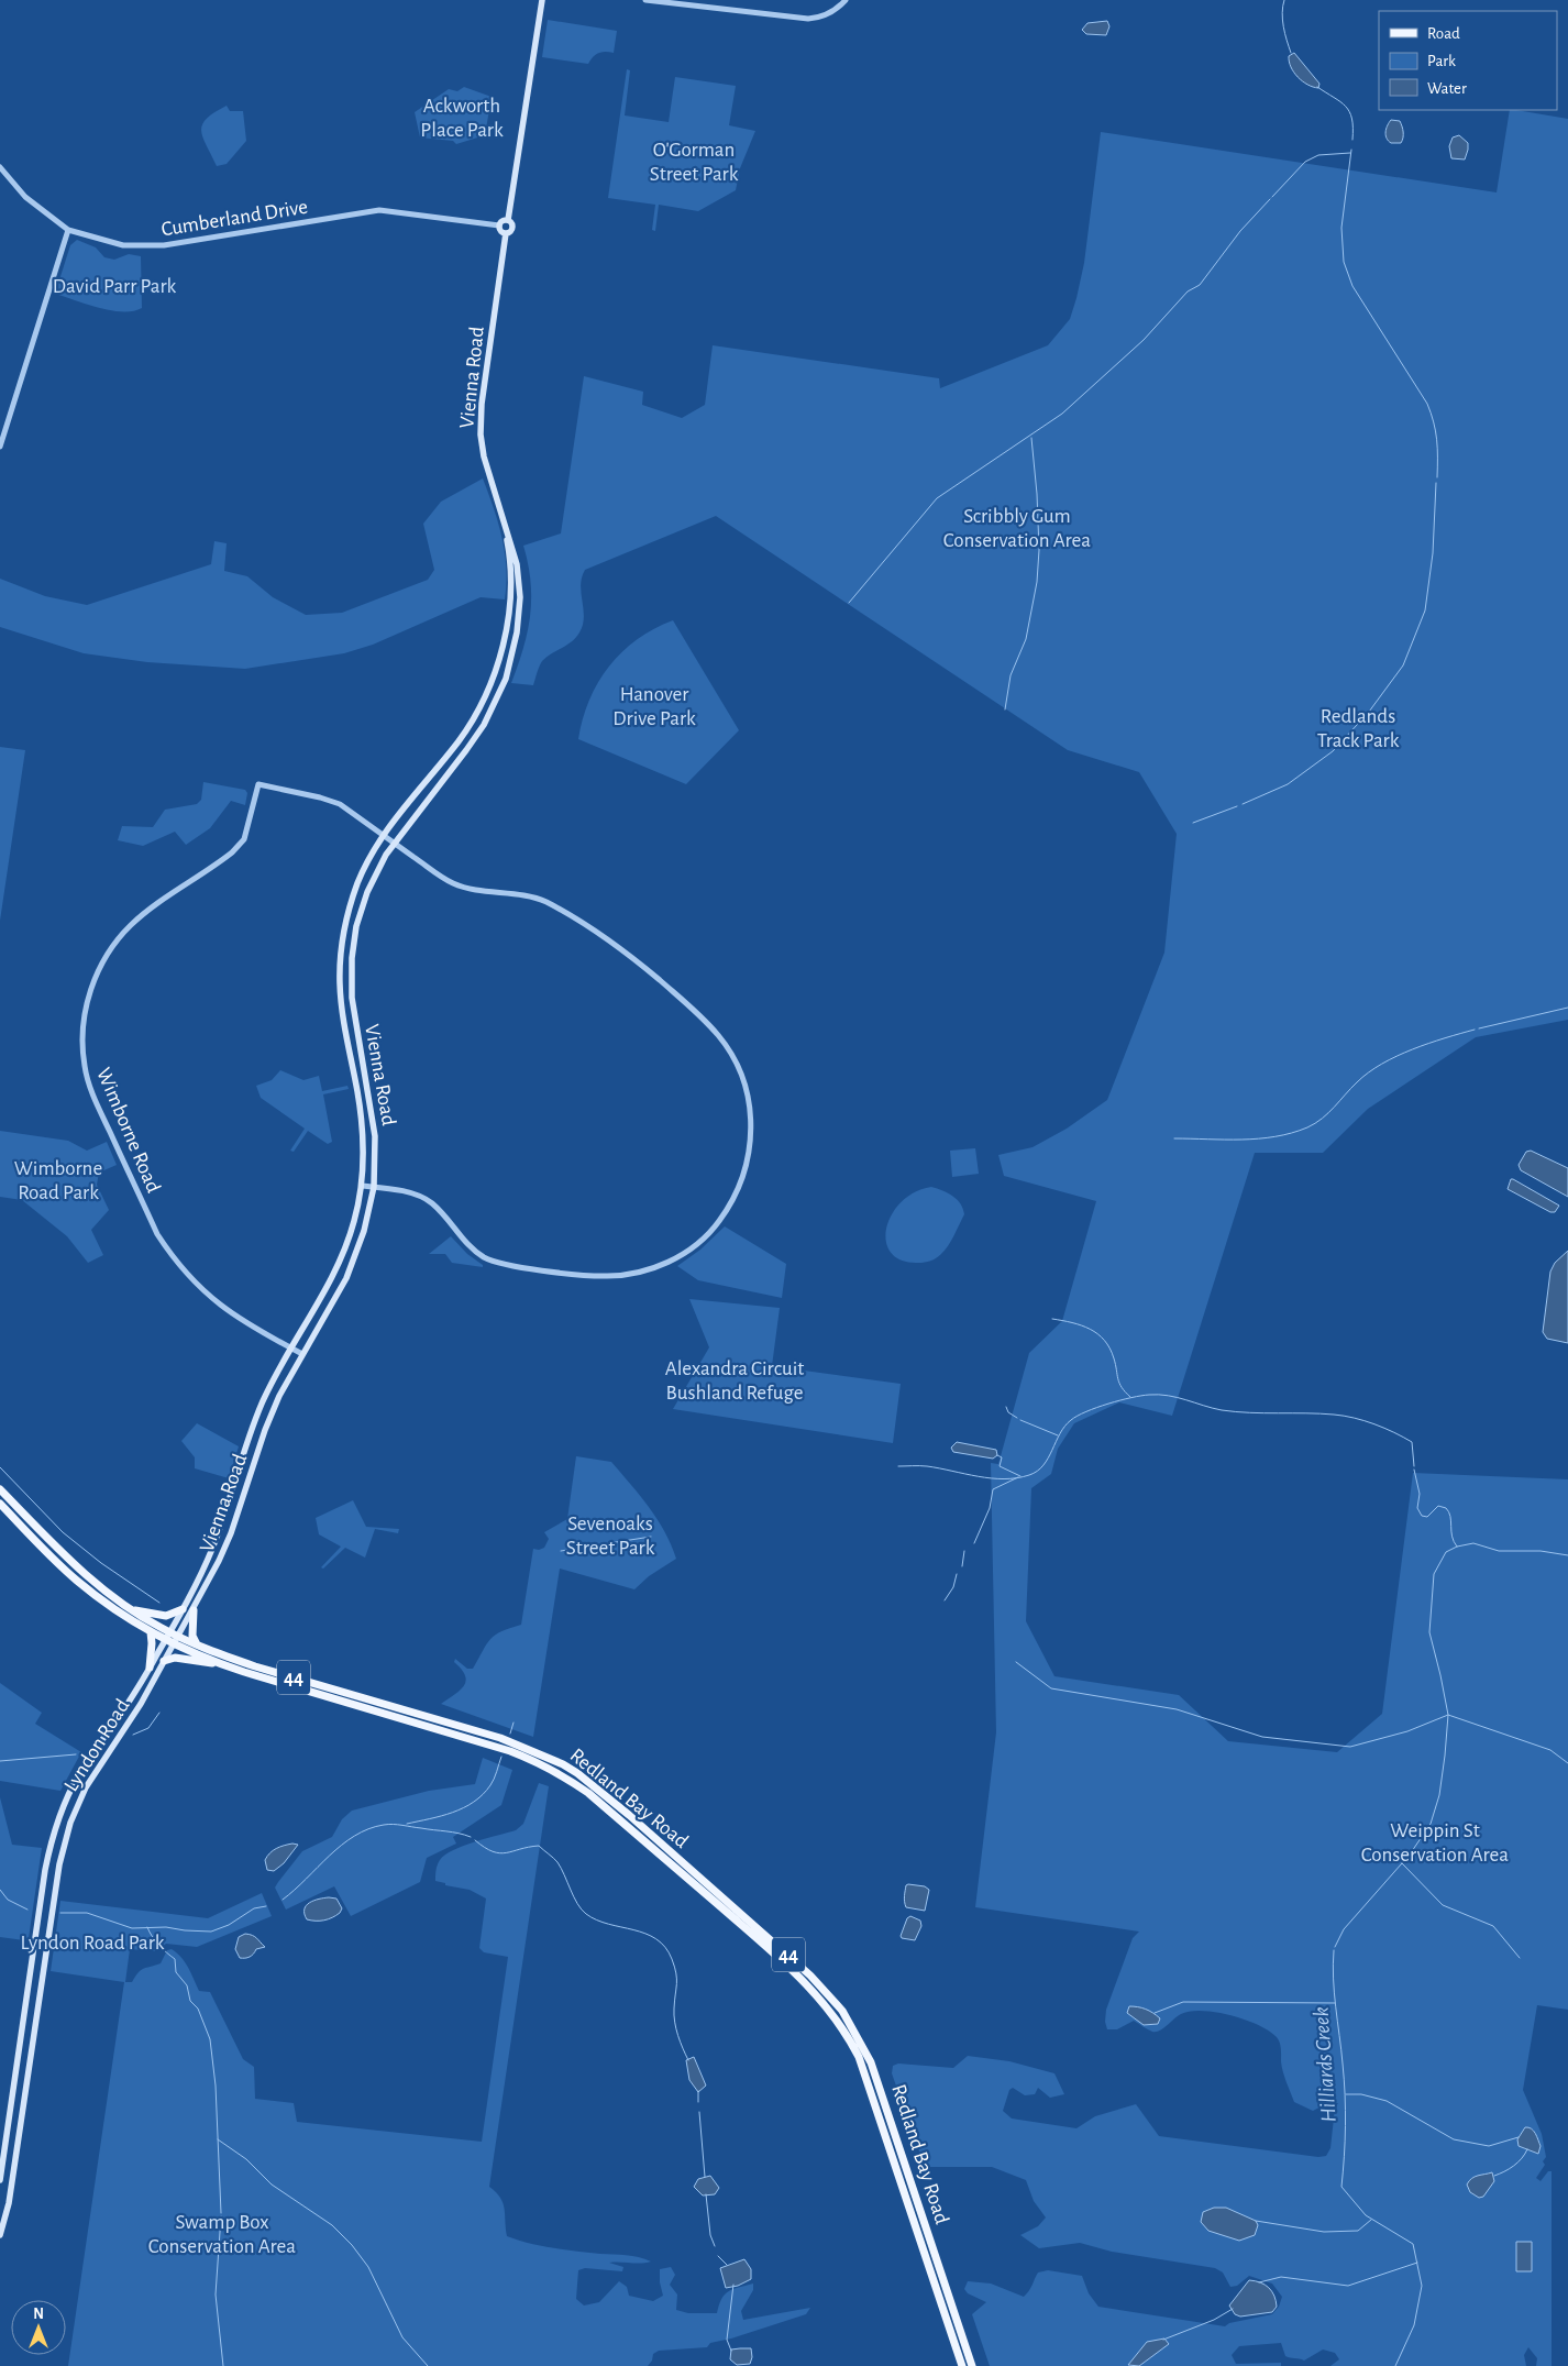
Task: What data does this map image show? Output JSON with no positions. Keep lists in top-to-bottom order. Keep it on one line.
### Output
{"streets":{"main road":["Vienna Road","44","Lyndon Road","Redland Bay Road"],"street":["Cumberland Drive","Wimborne Road"]},"crossings":[["Cumberland Drive","Vienna Road"],["Vienna Road","Wimborne Road"],["Vienna Road","Lyndon Road"],["Vienna Road","Redland Bay Road"],["Lyndon Road","Redland Bay Road"]],"water":["Hilliards Creek"],"parks":["Ackworth Place Park","O'Gorman Street Park","David Parr Park","Scribbly Gum Conservation Area","Hanover Drive Park","Redlands Track Park","Wimborne Road Park","Alexandra Circuit Bushland Refuge","Sevenoaks Street Park","Weippin St Conservation Area","Lyndon Road Park","Swamp Box Conservation Area"],"legend":["Road","Park","Water"],"north":"top"}
